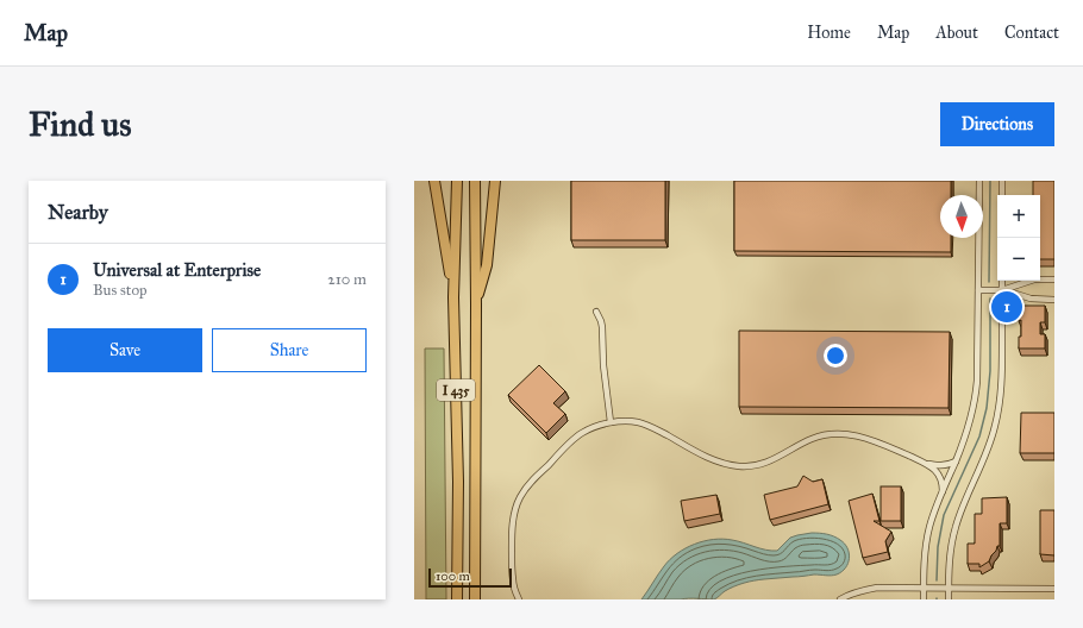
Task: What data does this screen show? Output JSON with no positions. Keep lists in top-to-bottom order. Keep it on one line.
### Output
{"streets":{"highway":["I 435"]},"scale_bar":"100 m","north":"bottom","page":{"header":"Map","nav":["Home","Map","About","Contact"],"buttons":["Directions",["Save","Share"]],"title":"Find us","heading":"Nearby","map_buttons":["+","−"],"list":[{"mark":"1","name":"Universal at Enterprise","note":"Bus stop","value":"210 m"}],"pins":"1","scale":"100 m"}}
